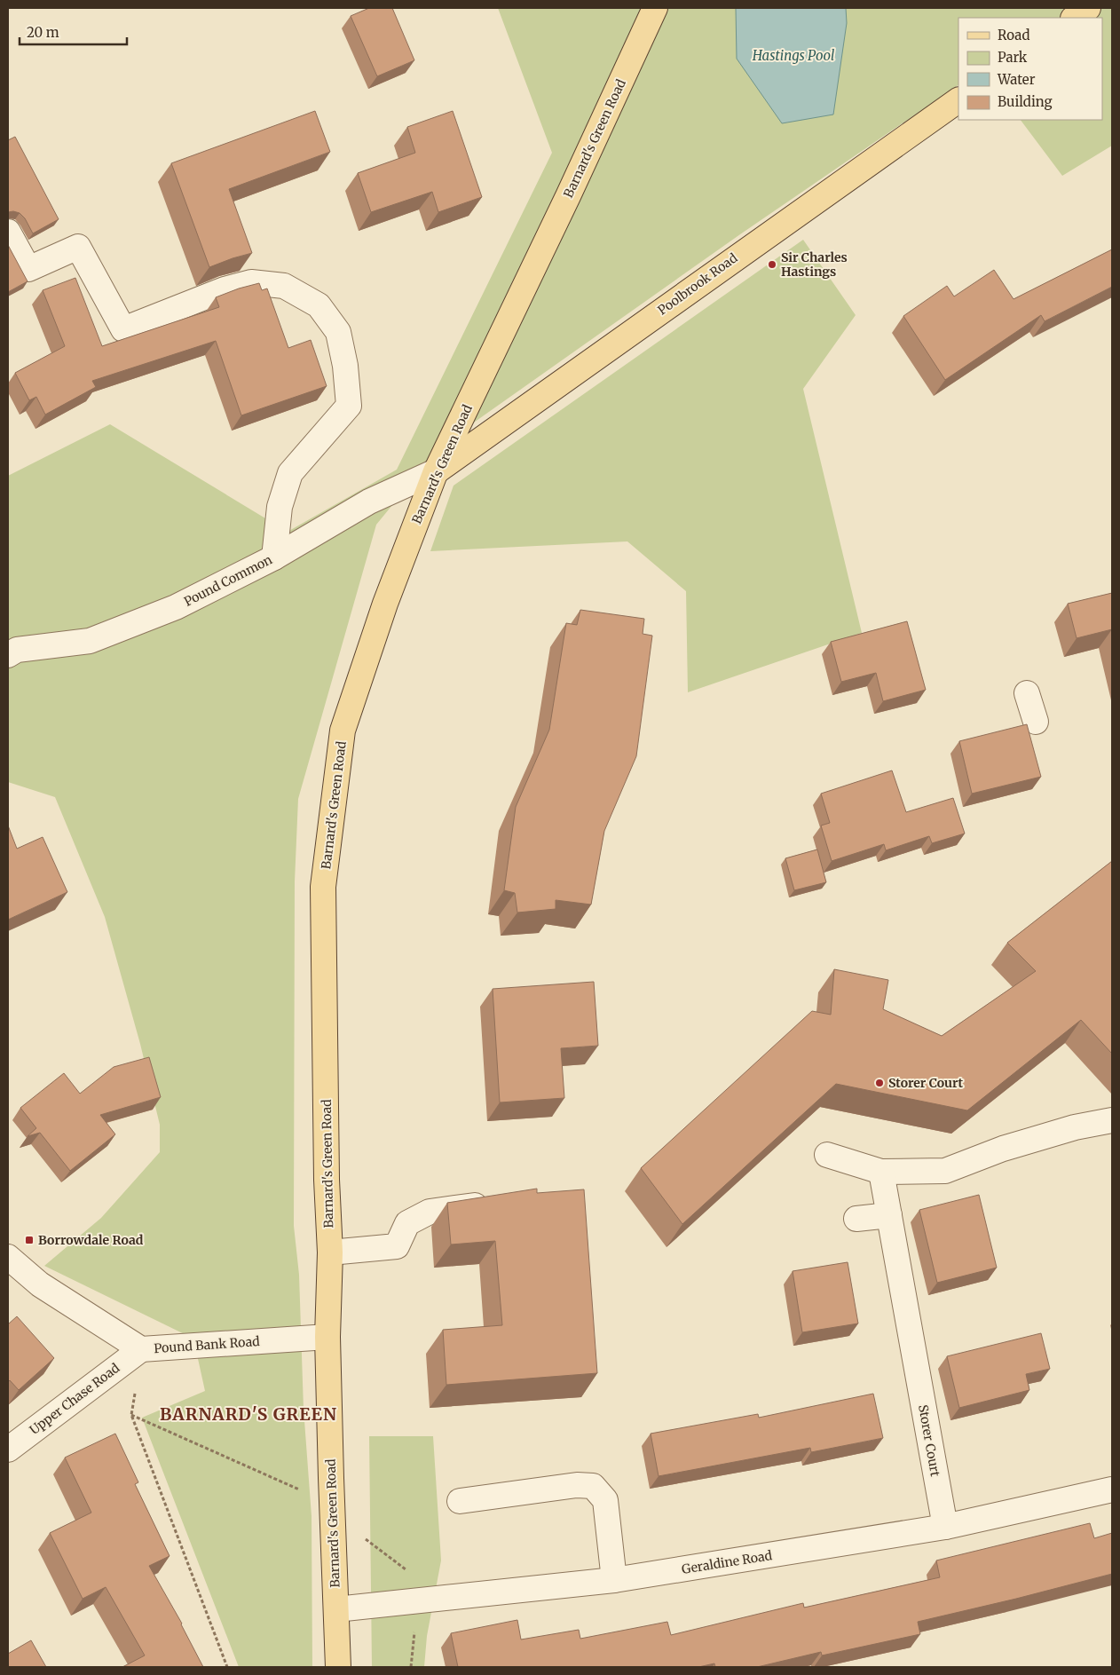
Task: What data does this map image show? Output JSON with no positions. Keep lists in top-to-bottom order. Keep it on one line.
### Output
{"streets":{"main road":["Barnard's Green Road","Poolbrook Road"],"street":["Pound Common","Pound Bank Road","Upper Chase Road","Storer Court","Geraldine Road"]},"crossings":[["Barnard's Green Road","Poolbrook Road"],["Barnard's Green Road","Pound Common"],["Barnard's Green Road","Pound Bank Road"],["Barnard's Green Road","Geraldine Road"],["Poolbrook Road","Pound Common"],["Pound Bank Road","Upper Chase Road"],["Storer Court","Geraldine Road"]],"districts":["BARNARD'S GREEN"],"water":["Hastings Pool"],"places":{"other":["Sir Charles Hastings","Storer Court"],"transit":["Borrowdale Road"]},"legend":["Road","Park","Water","Building"],"scale_bar":"20 m"}
